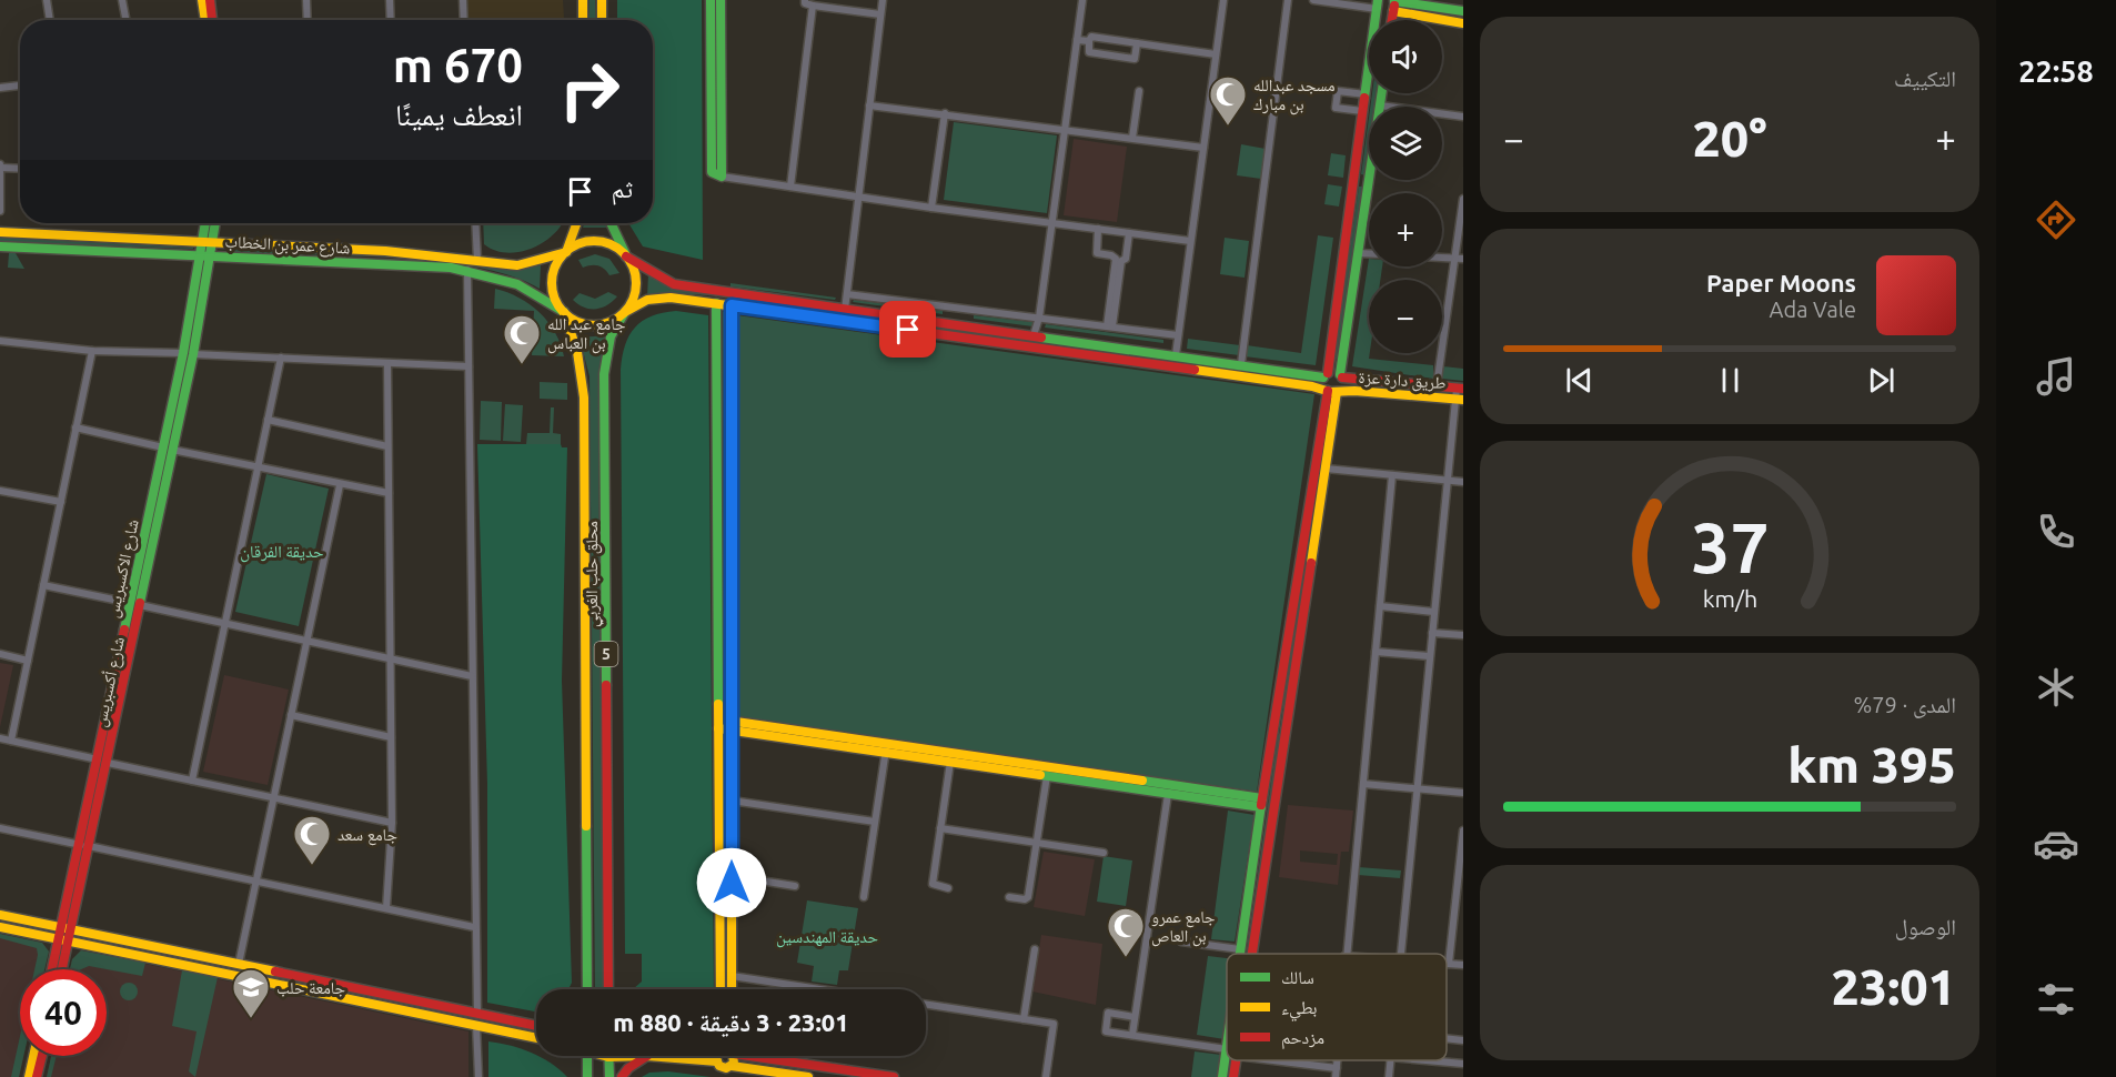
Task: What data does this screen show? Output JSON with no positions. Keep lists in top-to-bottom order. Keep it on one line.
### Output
{"streets":{"main road":["شارع عمر بن الخطاب","طريق دارة عزة","محلق حلب الغربي","5","شارع أكسبريس"]},"crossings":[["شارع عمر بن الخطاب","طريق دارة عزة"],["شارع عمر بن الخطاب","محلق حلب الغربي"],["طريق دارة عزة","محلق حلب الغربي"]],"parks":["حديقة الفرقان","حديقة المهندسين"],"places":{"mosque":["مسجد عبدالله بن مبارك","جامع عبد الله بن العباس","جامع سعد","جامع عمرو بن العاص"],"school or university":["جامعة حلب"]},"legend":["سالك","بطيء","مزدحم"],"page":{"tabs":"22:58","tile":["التكييف",["المدى · 79%","395 km"],["الوصول","23:01"]],"map_buttons":["+","−"],"turn":["670 m","انعطف يمينًا"],"heat":["−","20°","+"],"then":"ثم","song":["Paper Moons","Ada Vale"],"limit":"40","trip":"23:01 · 3 دقيقة · 880 m","gauge":["37","km/h"]}}
